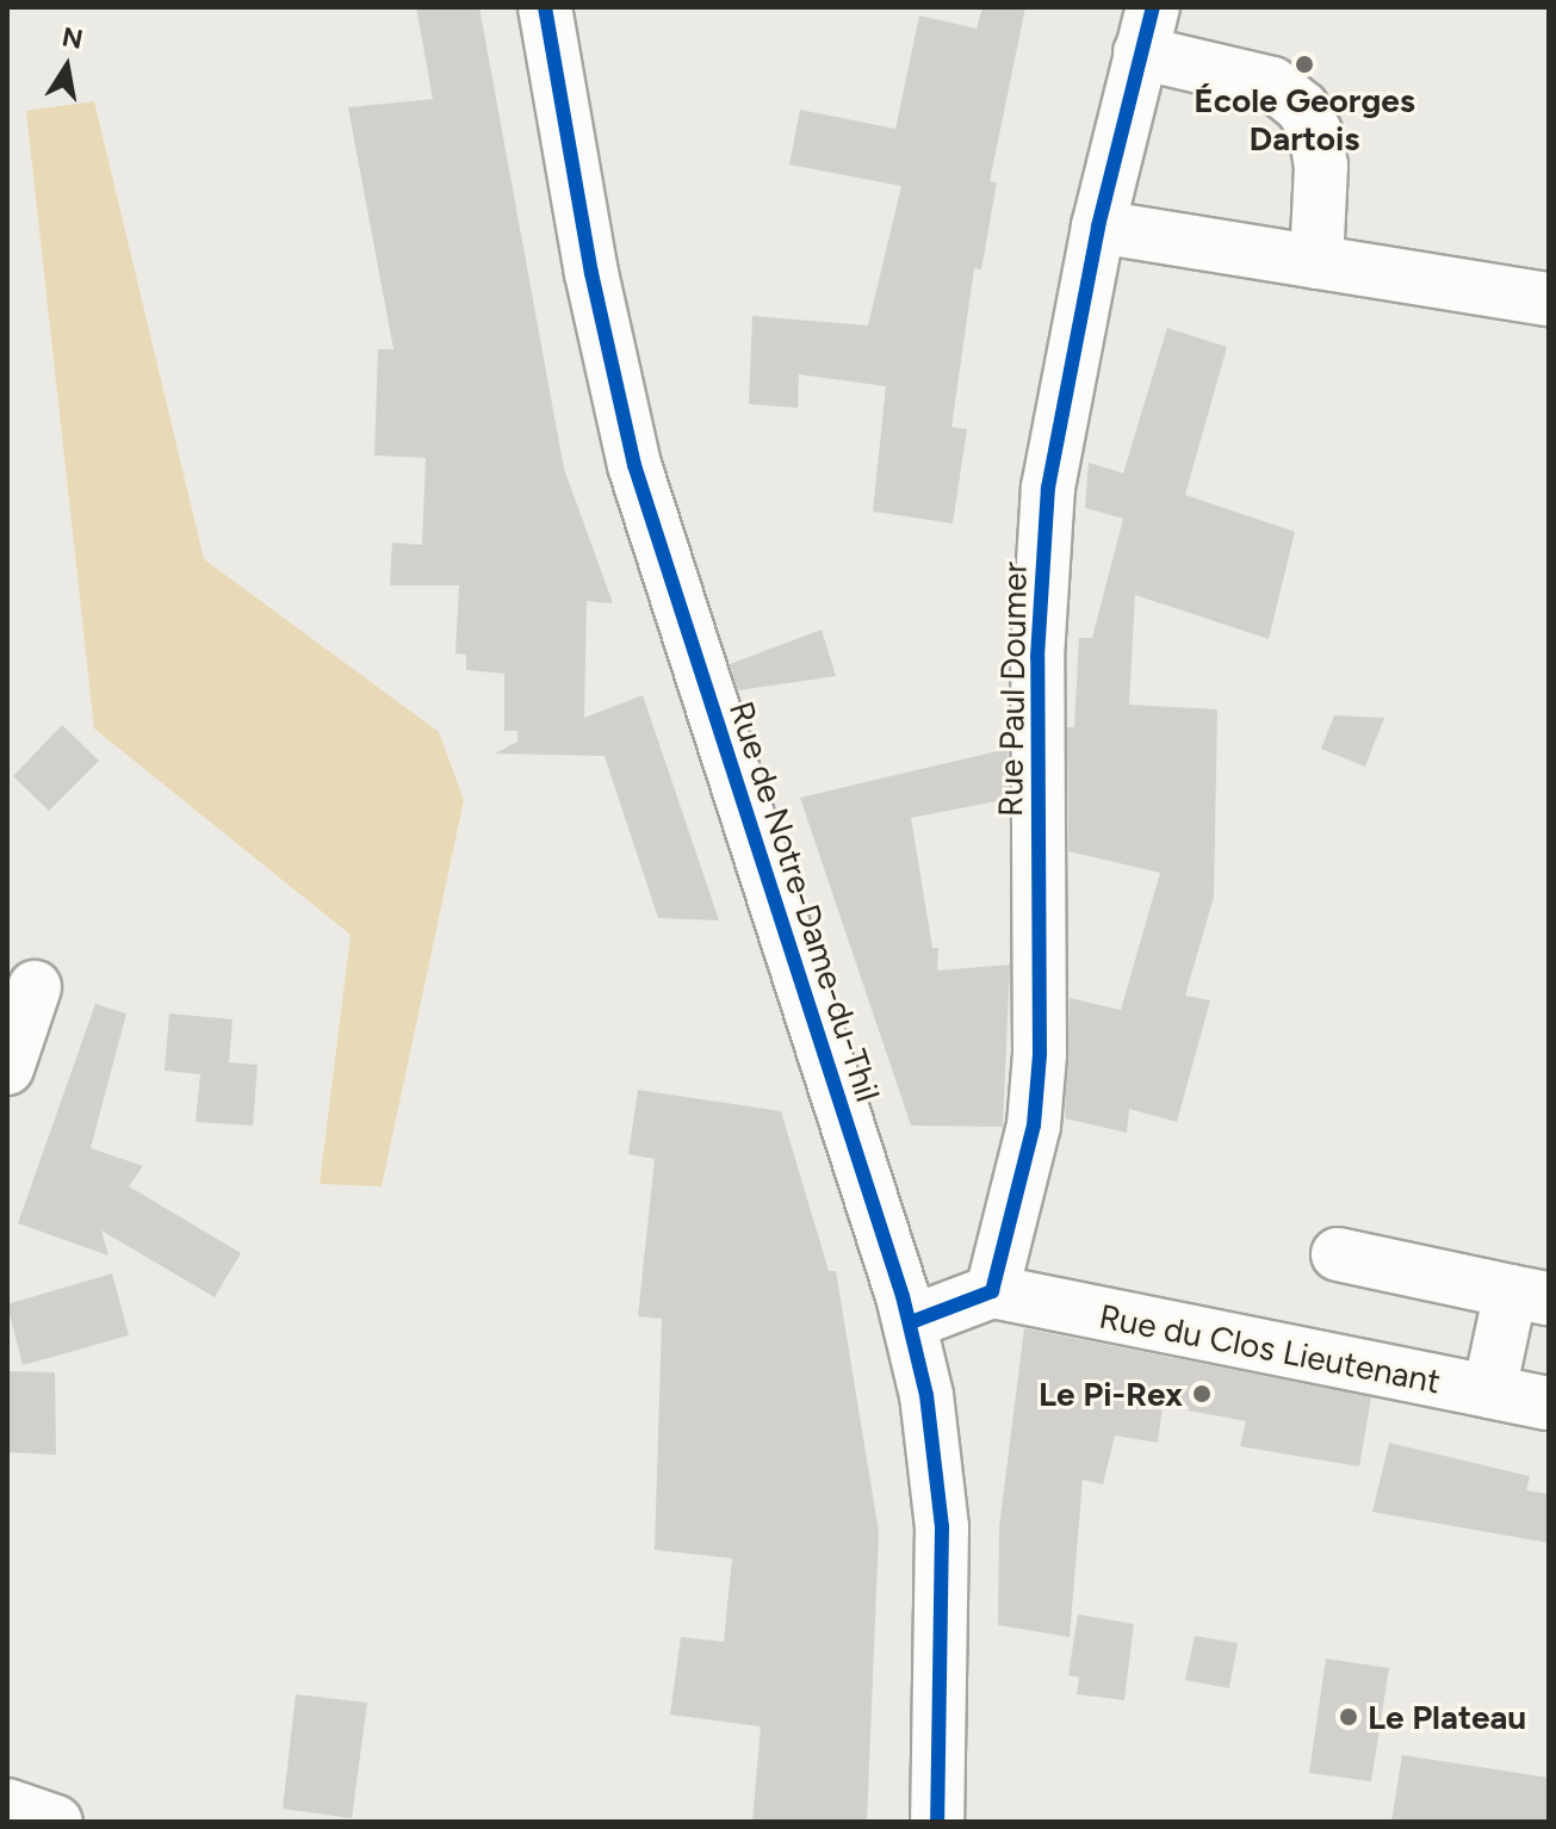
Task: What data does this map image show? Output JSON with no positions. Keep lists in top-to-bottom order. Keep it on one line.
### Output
{"streets":{"street":["Rue Paul Doumer","Rue de Notre-Dame-du-Thil","Rue du Clos Lieutenant"]},"crossings":[["Rue Paul Doumer","Rue du Clos Lieutenant"]],"places":["École Georges Dartois","Le Pi-Rex","Le Plateau"],"north":"top"}
